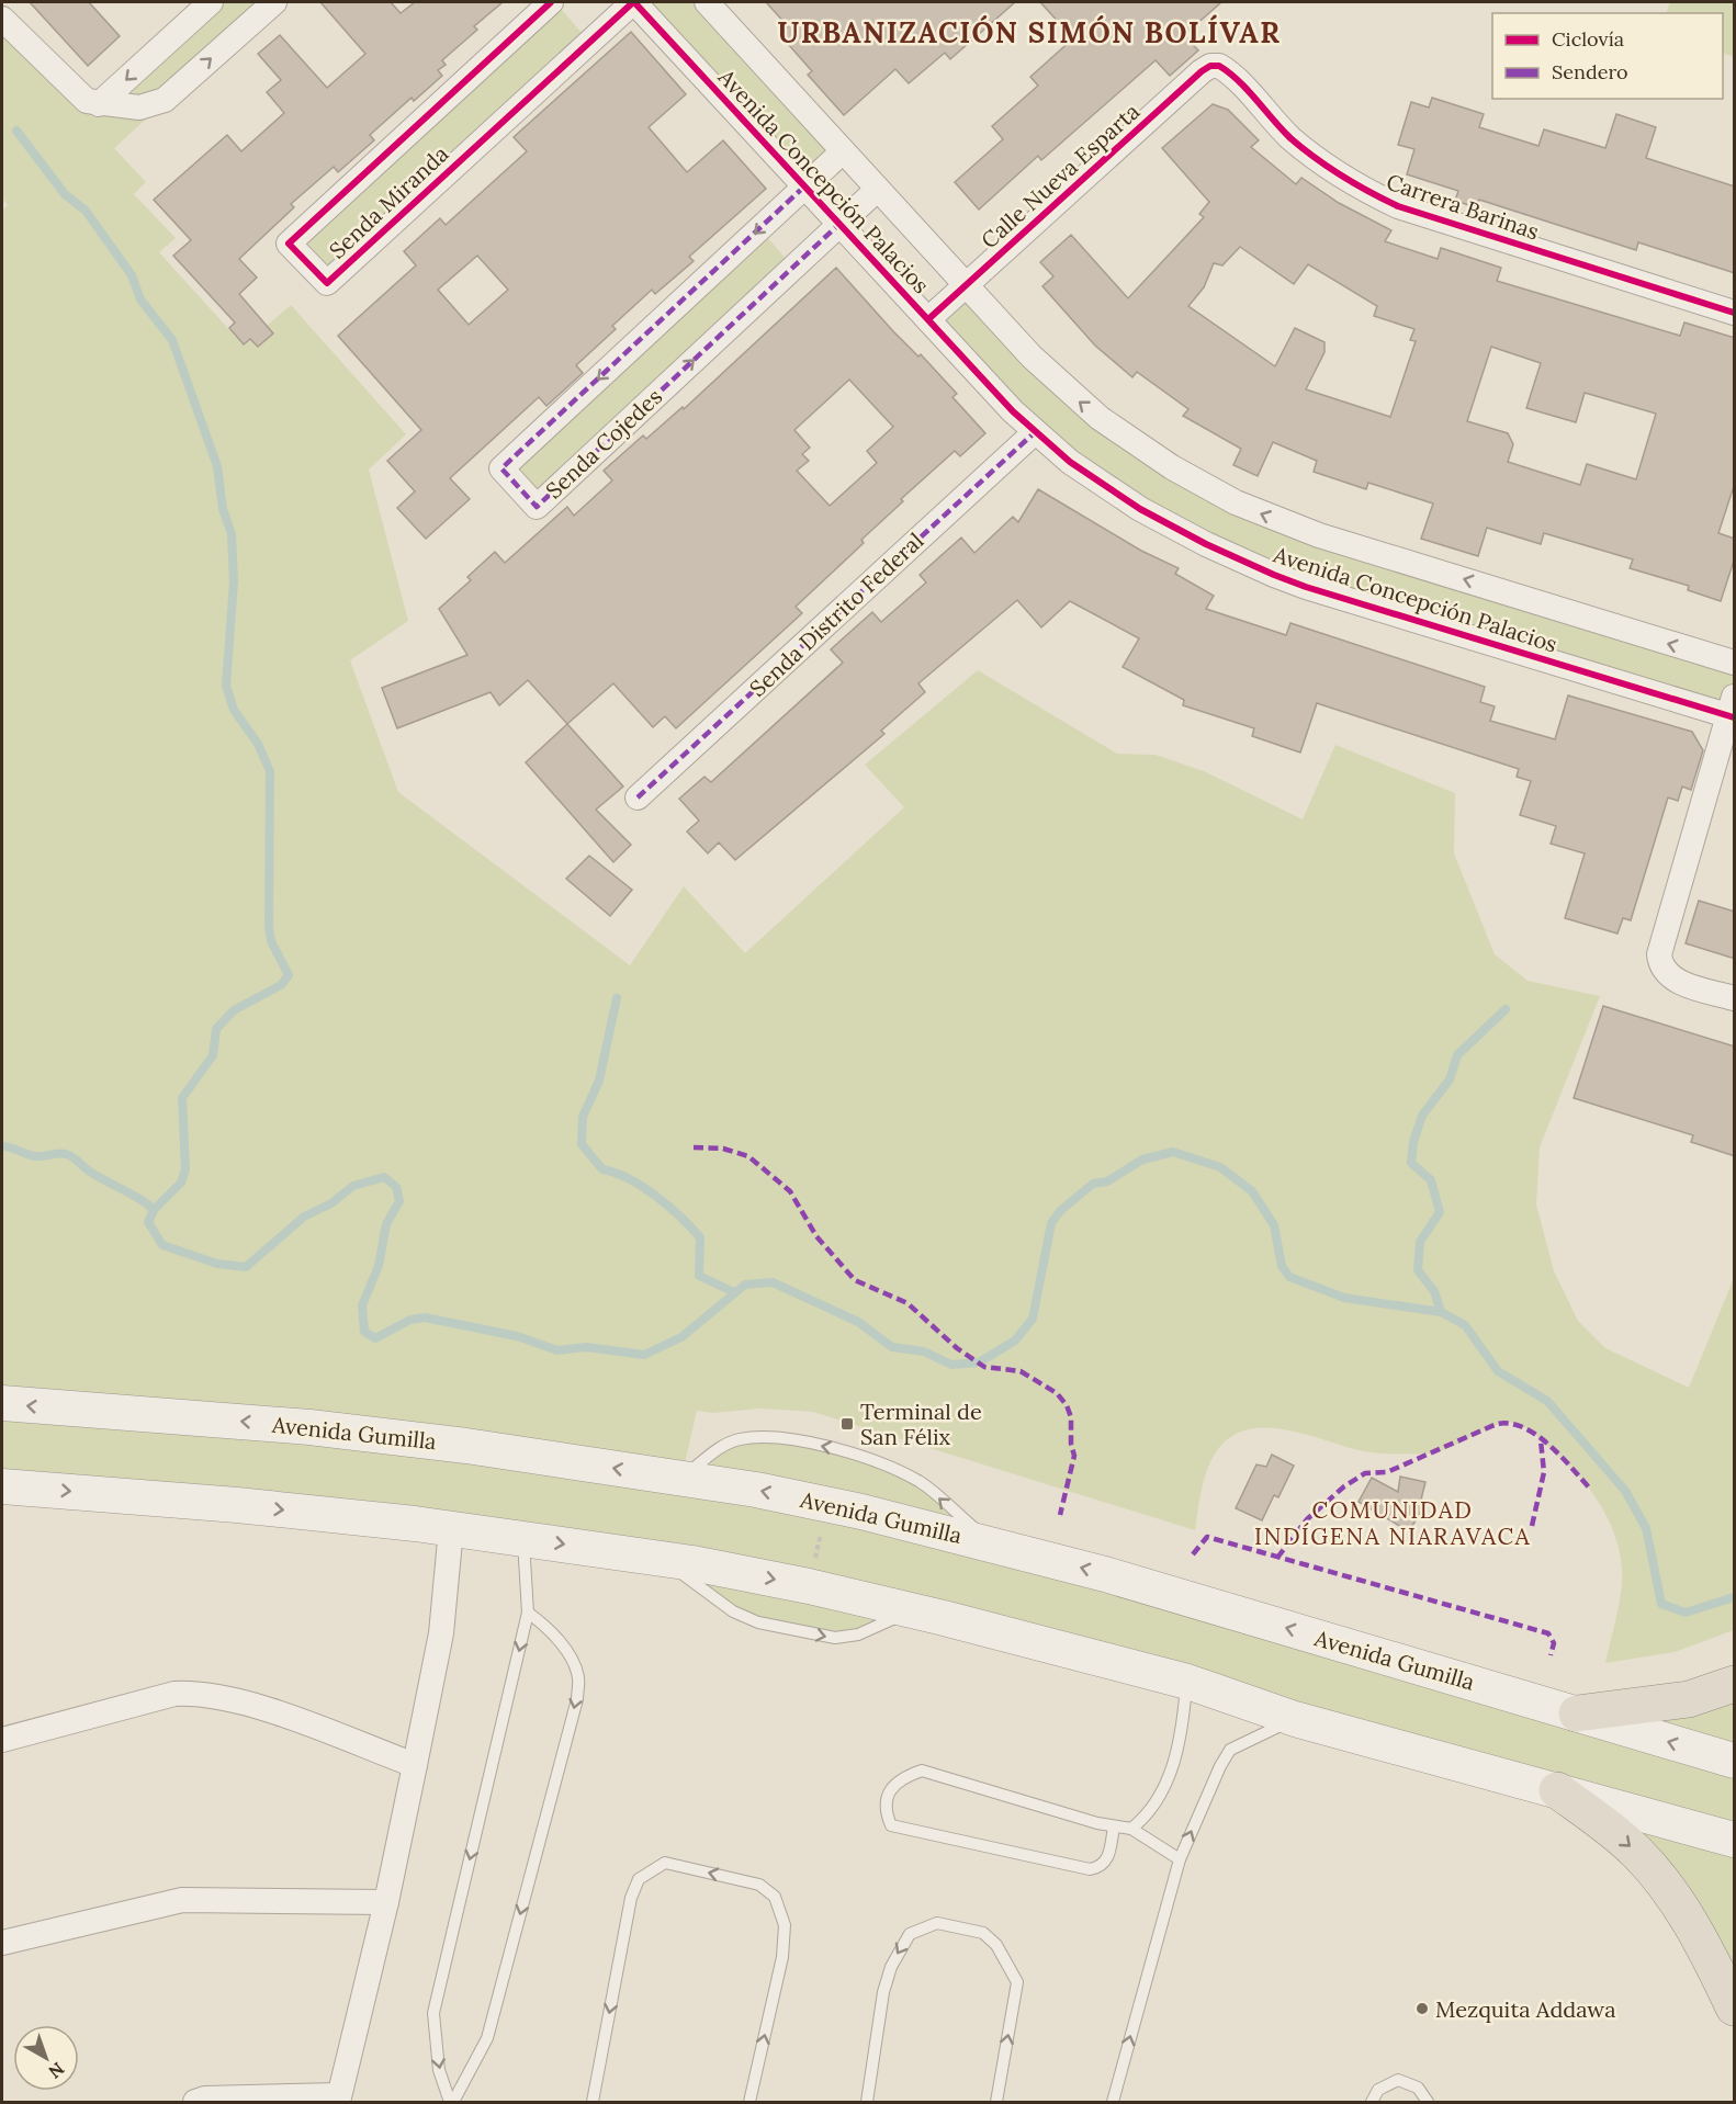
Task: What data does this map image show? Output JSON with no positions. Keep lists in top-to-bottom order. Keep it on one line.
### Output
{"streets":{"main road":["Avenida Gumilla"],"street":["Calle Nueva Esparta","Avenida Concepción Palacios","Senda Miranda","Carrera Barinas","Senda Cojedes","Senda Distrito Federal"]},"crossings":[["Calle Nueva Esparta","Avenida Concepción Palacios"],["Calle Nueva Esparta","Carrera Barinas"],["Avenida Concepción Palacios","Senda Miranda"],["Avenida Concepción Palacios","Senda Cojedes"],["Avenida Concepción Palacios","Senda Distrito Federal"]],"districts":["URBANIZACIÓN SIMÓN BOLÍVAR","COMUNIDAD INDÍGENA NIARAVACA"],"places":{"transit":["Terminal de San Félix"],"other":["Mezquita Addawa"]},"legend":["Ciclovía","Sendero"],"north":"bottom right"}
